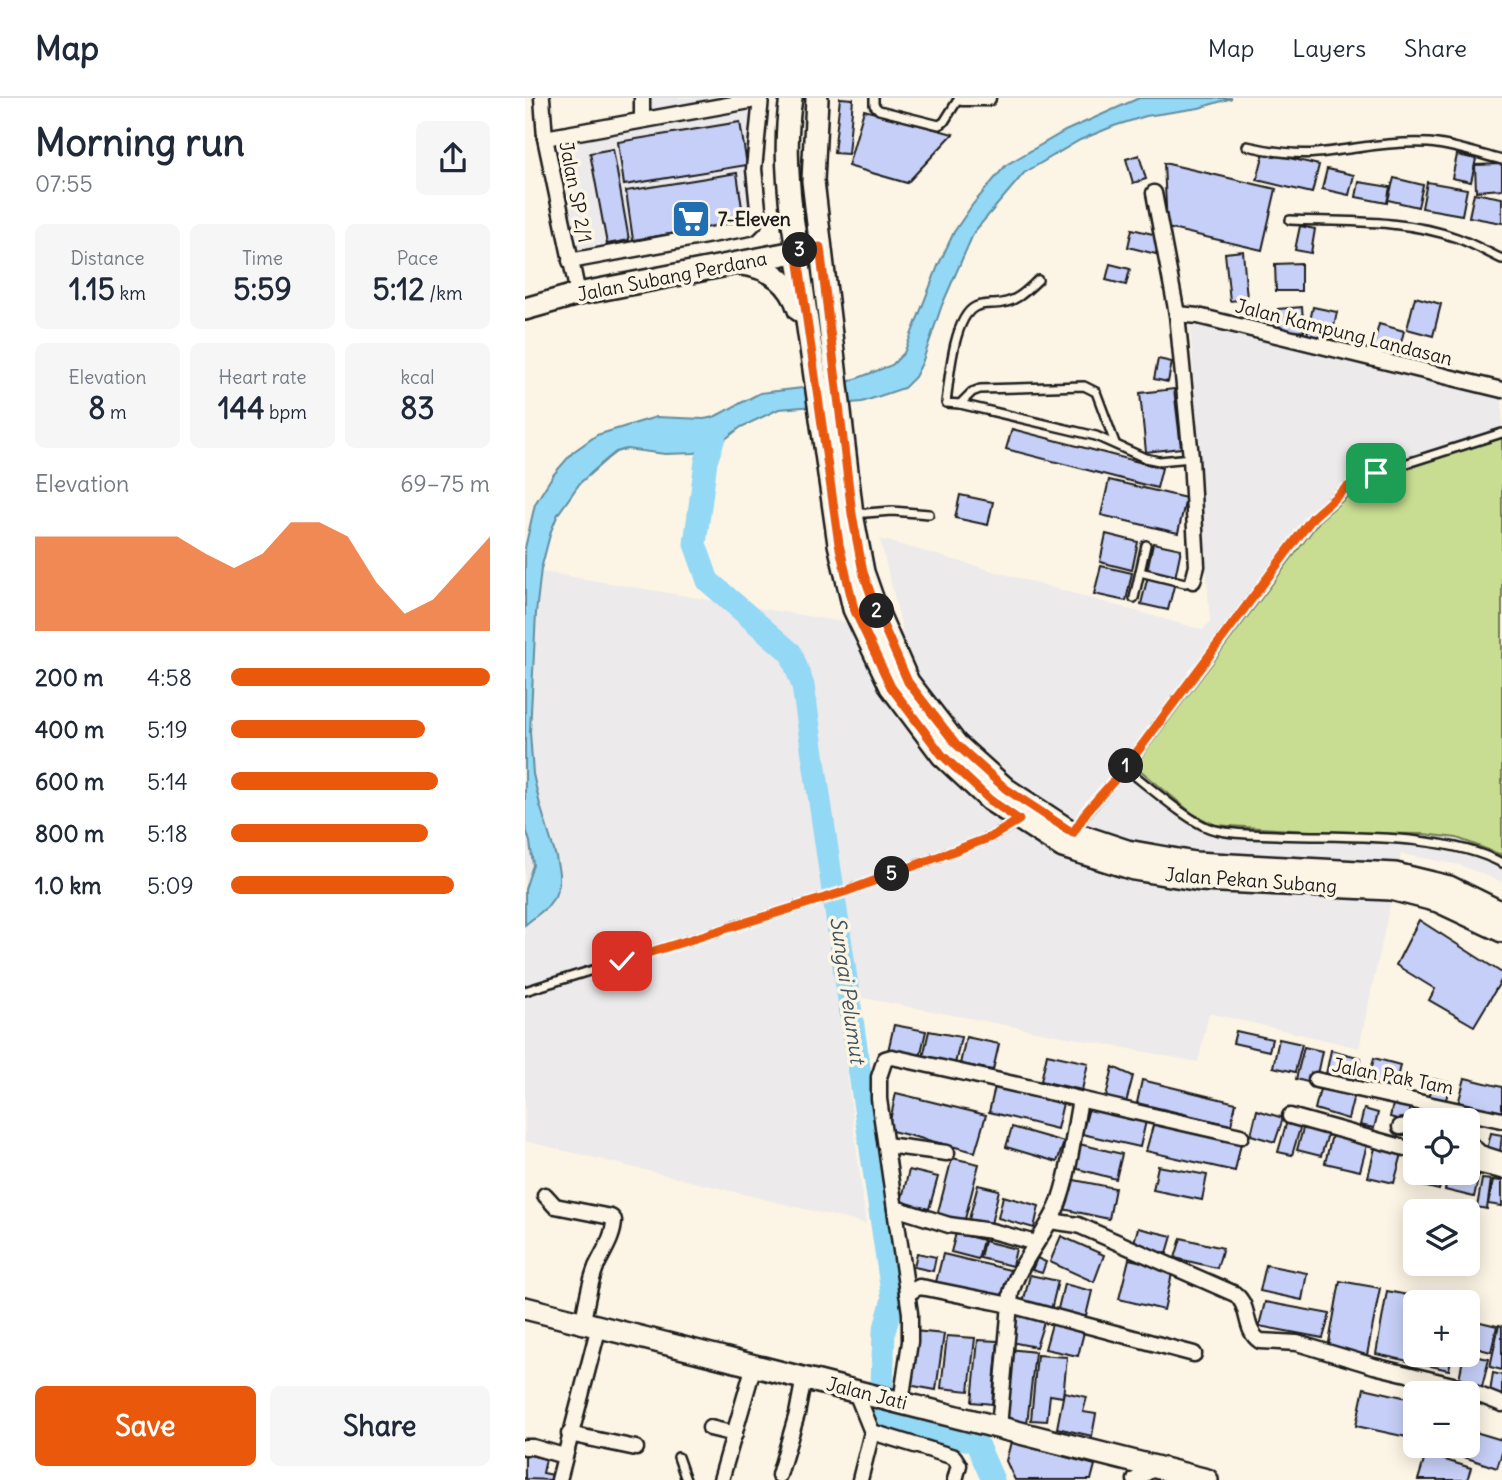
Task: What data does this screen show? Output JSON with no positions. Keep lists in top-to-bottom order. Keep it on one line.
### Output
{"streets":{"main road":["Jalan Subang Perdana","Jalan Pekan Subang","Jalan Jati"],"street":["Jalan SP 2/1","Jalan Kampung Landasan","Jalan Pak Tam"]},"crossings":[["Jalan SP 2/1","Jalan Subang Perdana"],["Jalan Subang Perdana","Jalan Pekan Subang"]],"water":["Sungai Pelumut"],"places":{"supermarket":["7-Eleven"]},"page":{"header":"Map","nav":["Map","Layers","Share"],"heading":["Morning run","07:55"],"stats":[["Distance","1.15 km"],["Time","5:59"],["Pace","5:12 /km"],["Elevation","8 m"],["Heart rate","144 bpm"],["kcal","83"]],"pins":["3","2","1","5"],"chart":["Elevation","69–75 m"],"list":[{"name":"200 m","note":"4:58"},{"name":"400 m","note":"5:19"},{"name":"600 m","note":"5:14"},{"name":"800 m","note":"5:18"},{"name":"1.0 km","note":"5:09"}],"map_buttons":["+","−"],"buttons":["Save","Share"]}}
